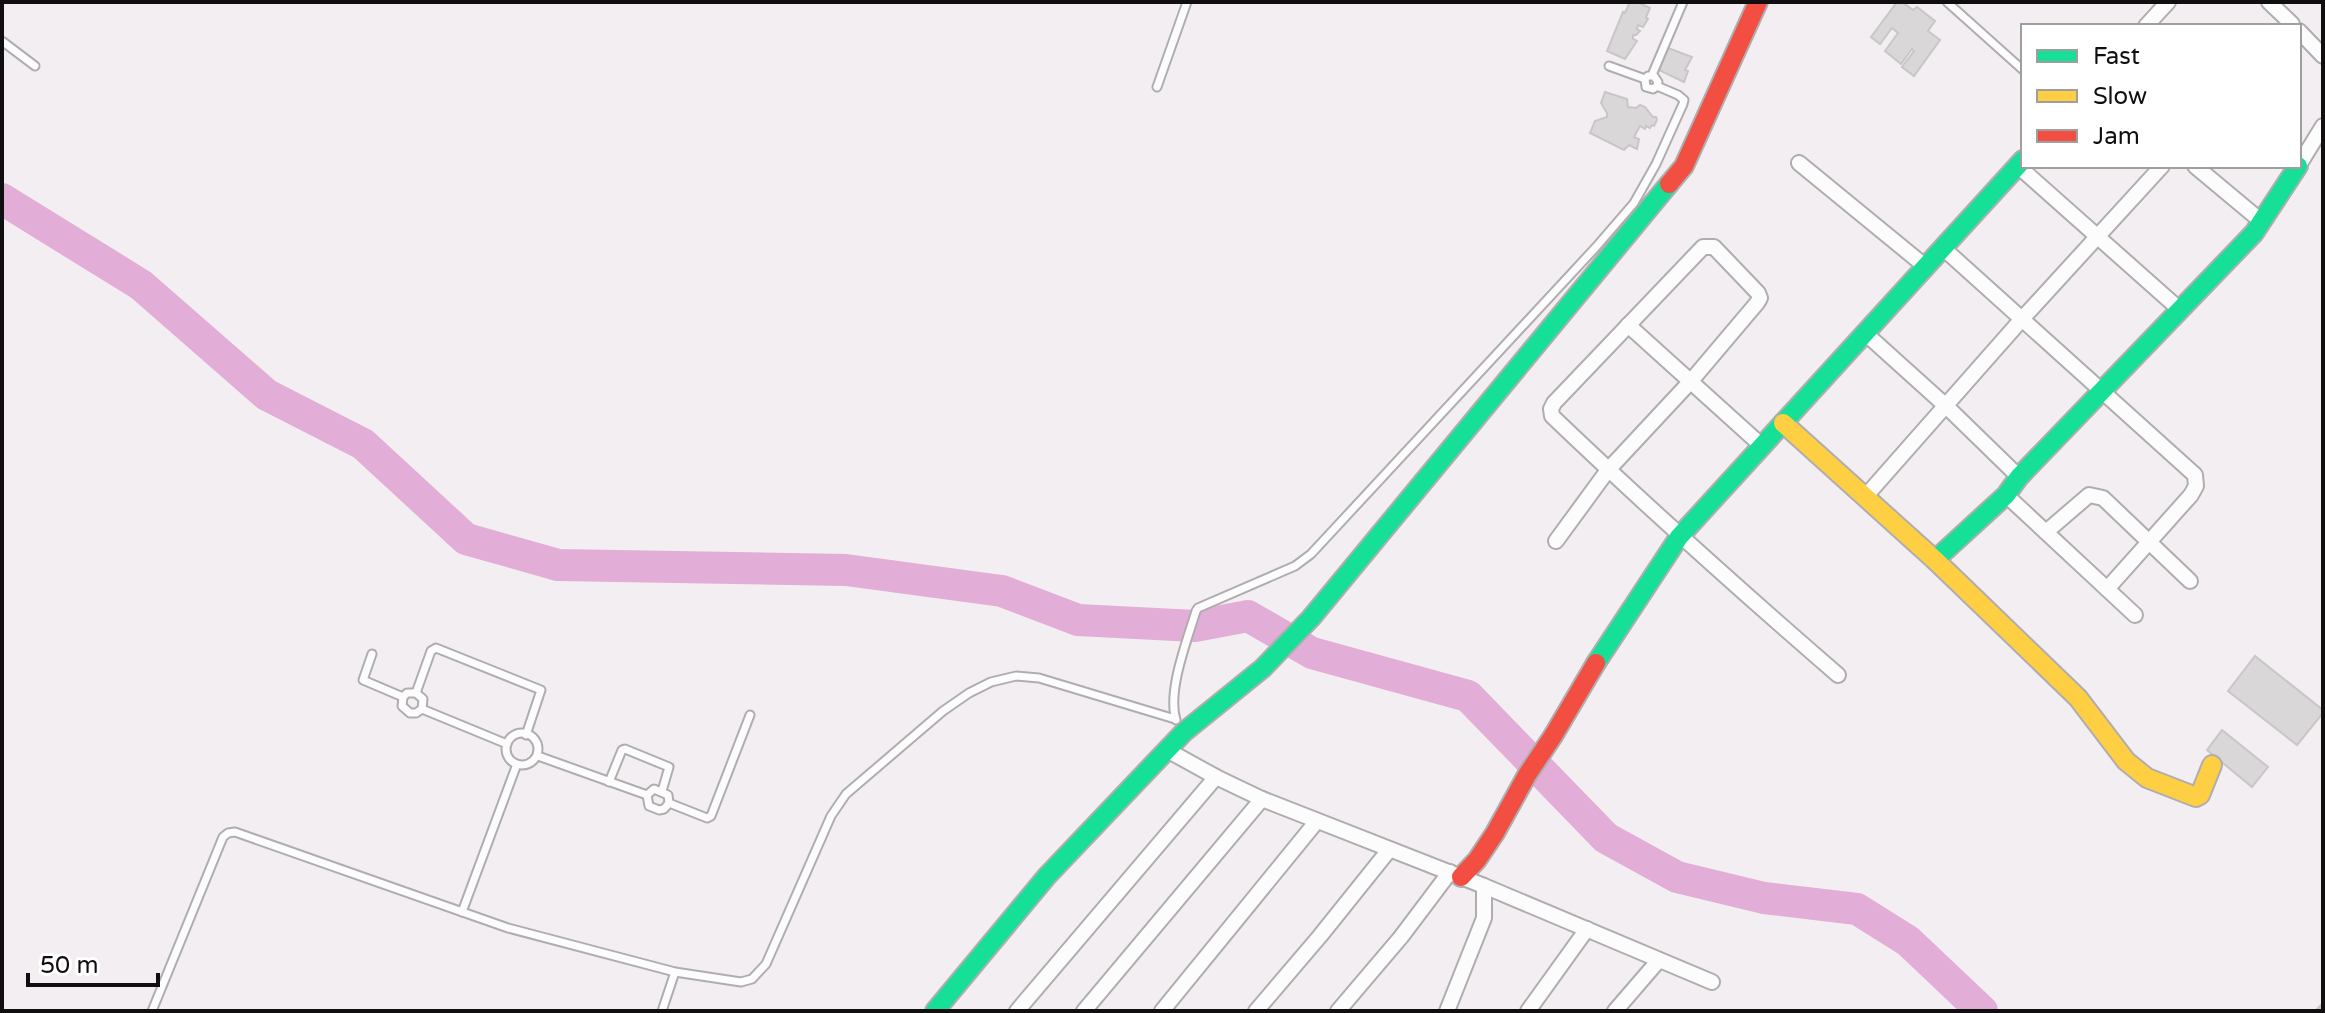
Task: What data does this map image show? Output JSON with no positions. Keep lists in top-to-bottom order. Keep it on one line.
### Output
{"legend":["Fast","Slow","Jam"],"scale_bar":"50 m"}
